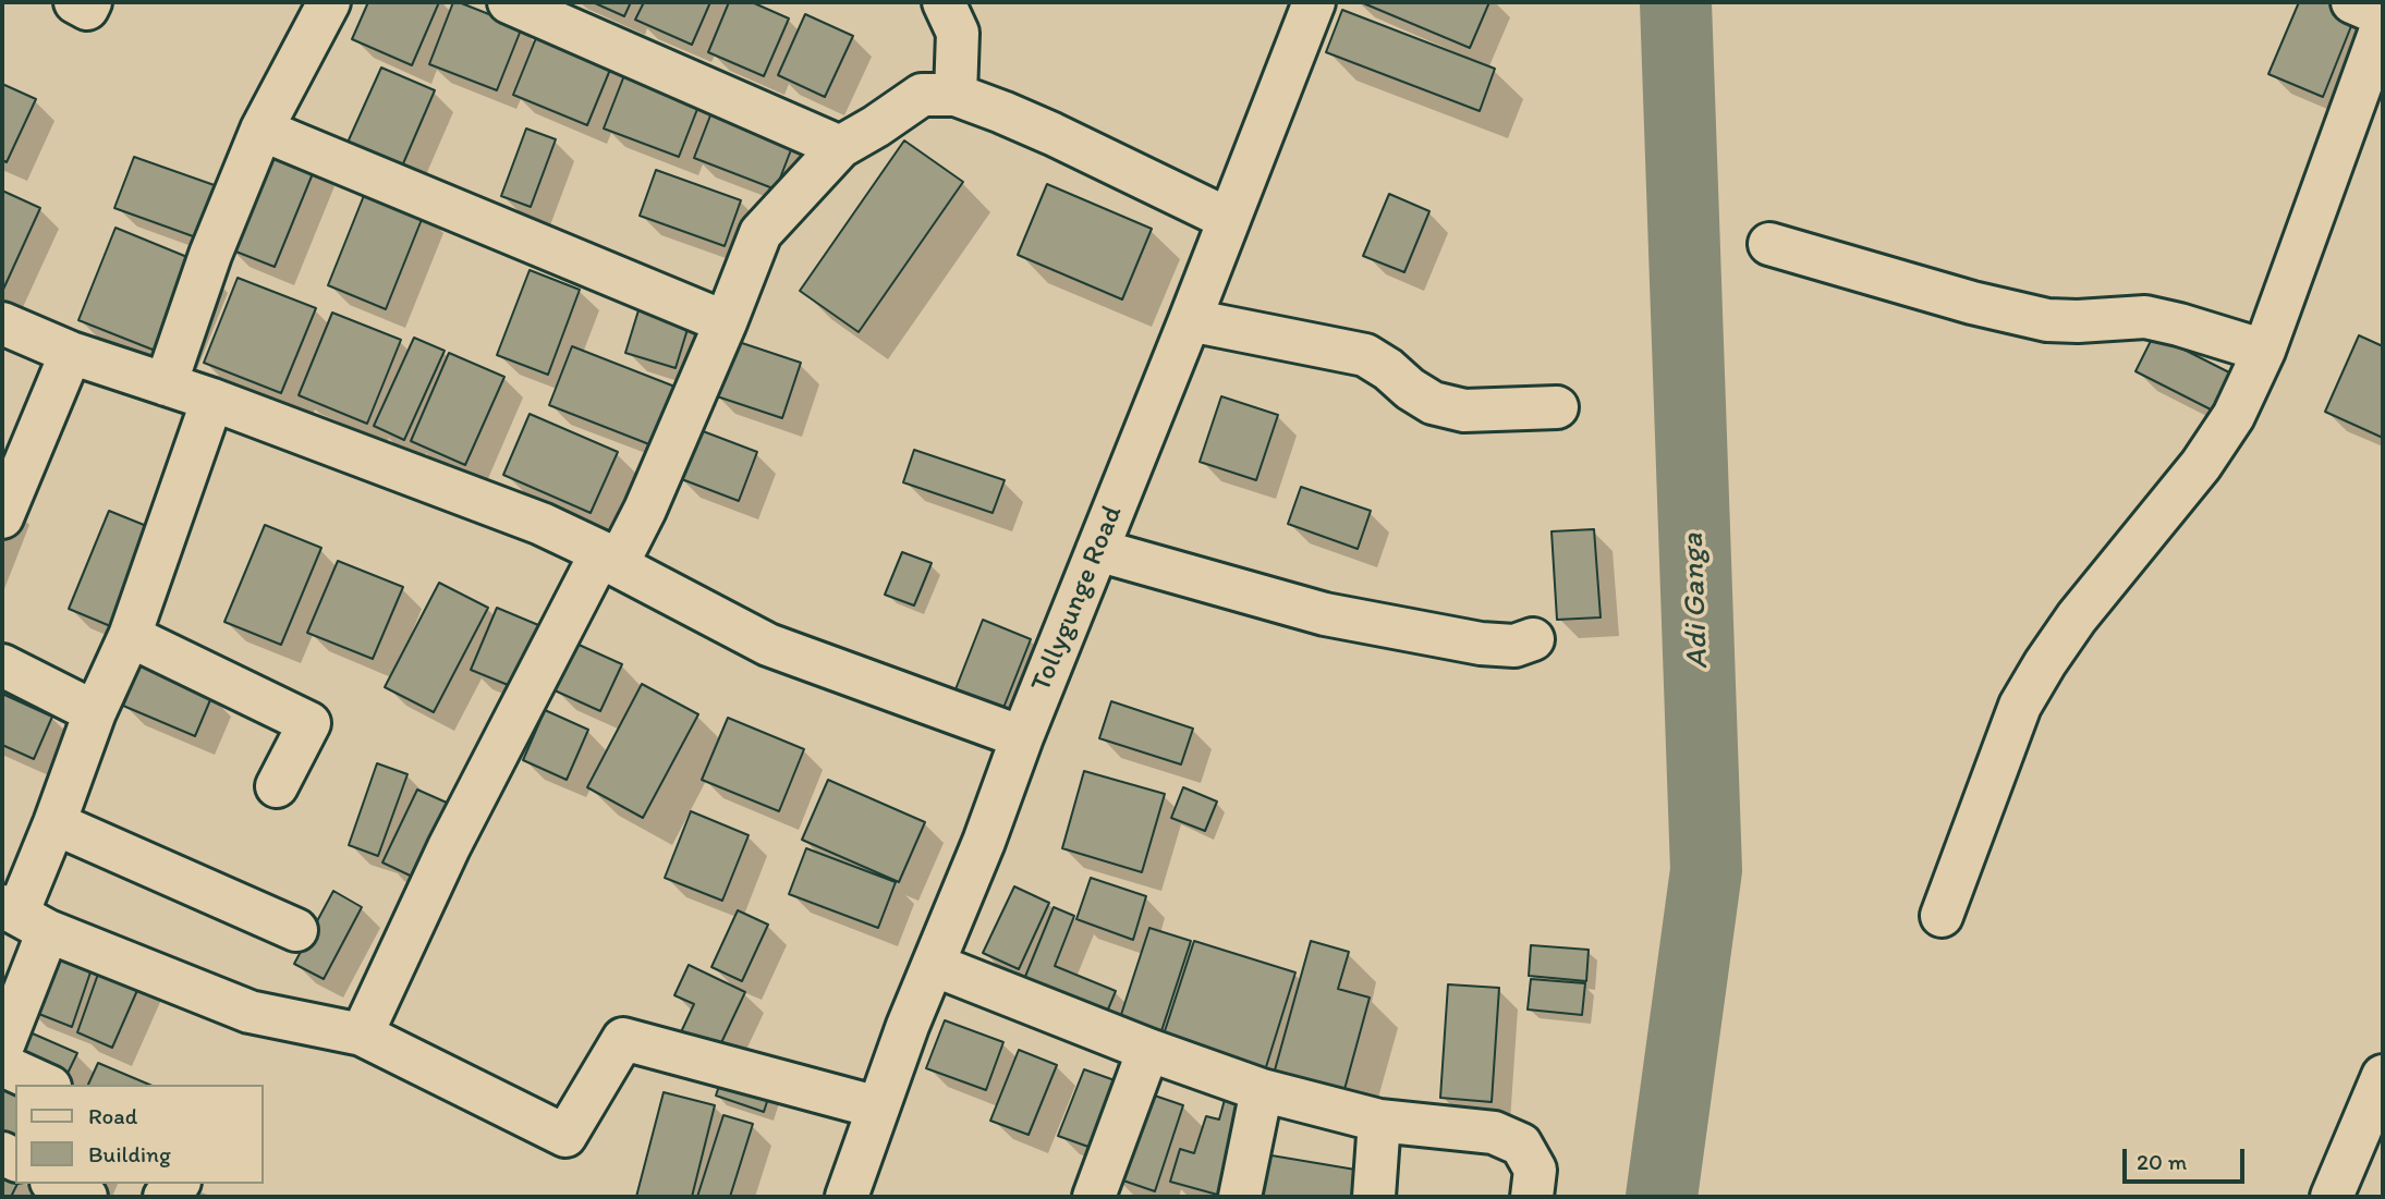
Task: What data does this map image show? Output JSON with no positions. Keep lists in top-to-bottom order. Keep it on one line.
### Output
{"streets":{"street":["Tollygunge Road"]},"water":["Adi Ganga"],"legend":["Road","Building"],"scale_bar":"20 m"}
